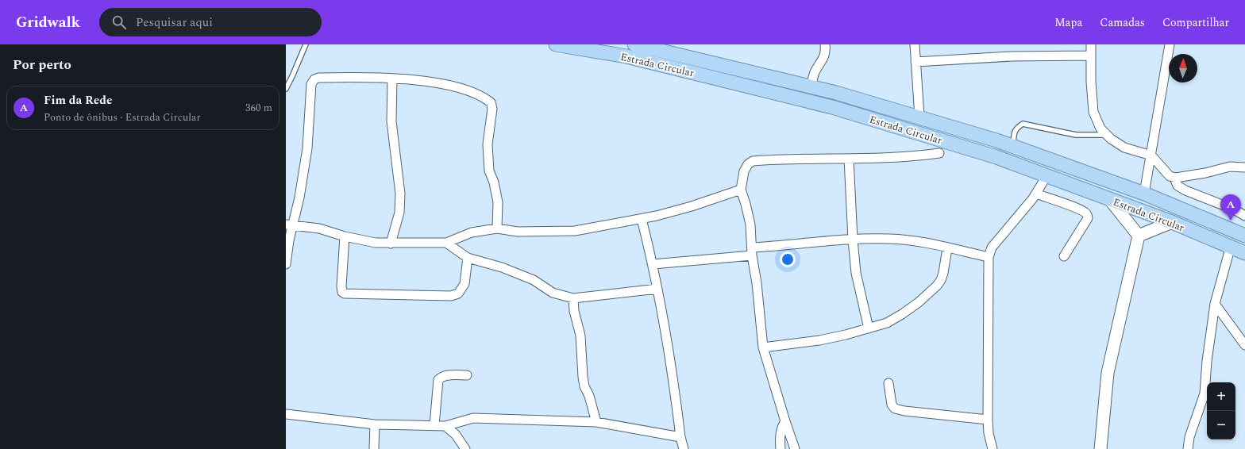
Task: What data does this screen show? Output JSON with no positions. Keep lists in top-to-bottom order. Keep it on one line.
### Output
{"streets":{"main road":["Estrada Circular"]},"north":"top","page":{"header":"Gridwalk","search":"Pesquisar aqui","nav":["Mapa","Camadas","Compartilhar"],"heading":"Por perto","list":[{"mark":"A","name":"Fim da Rede","note":"Ponto de ônibus · Estrada Circular","value":"360 m"}],"pins":"A","map_buttons":["+","−"]}}
